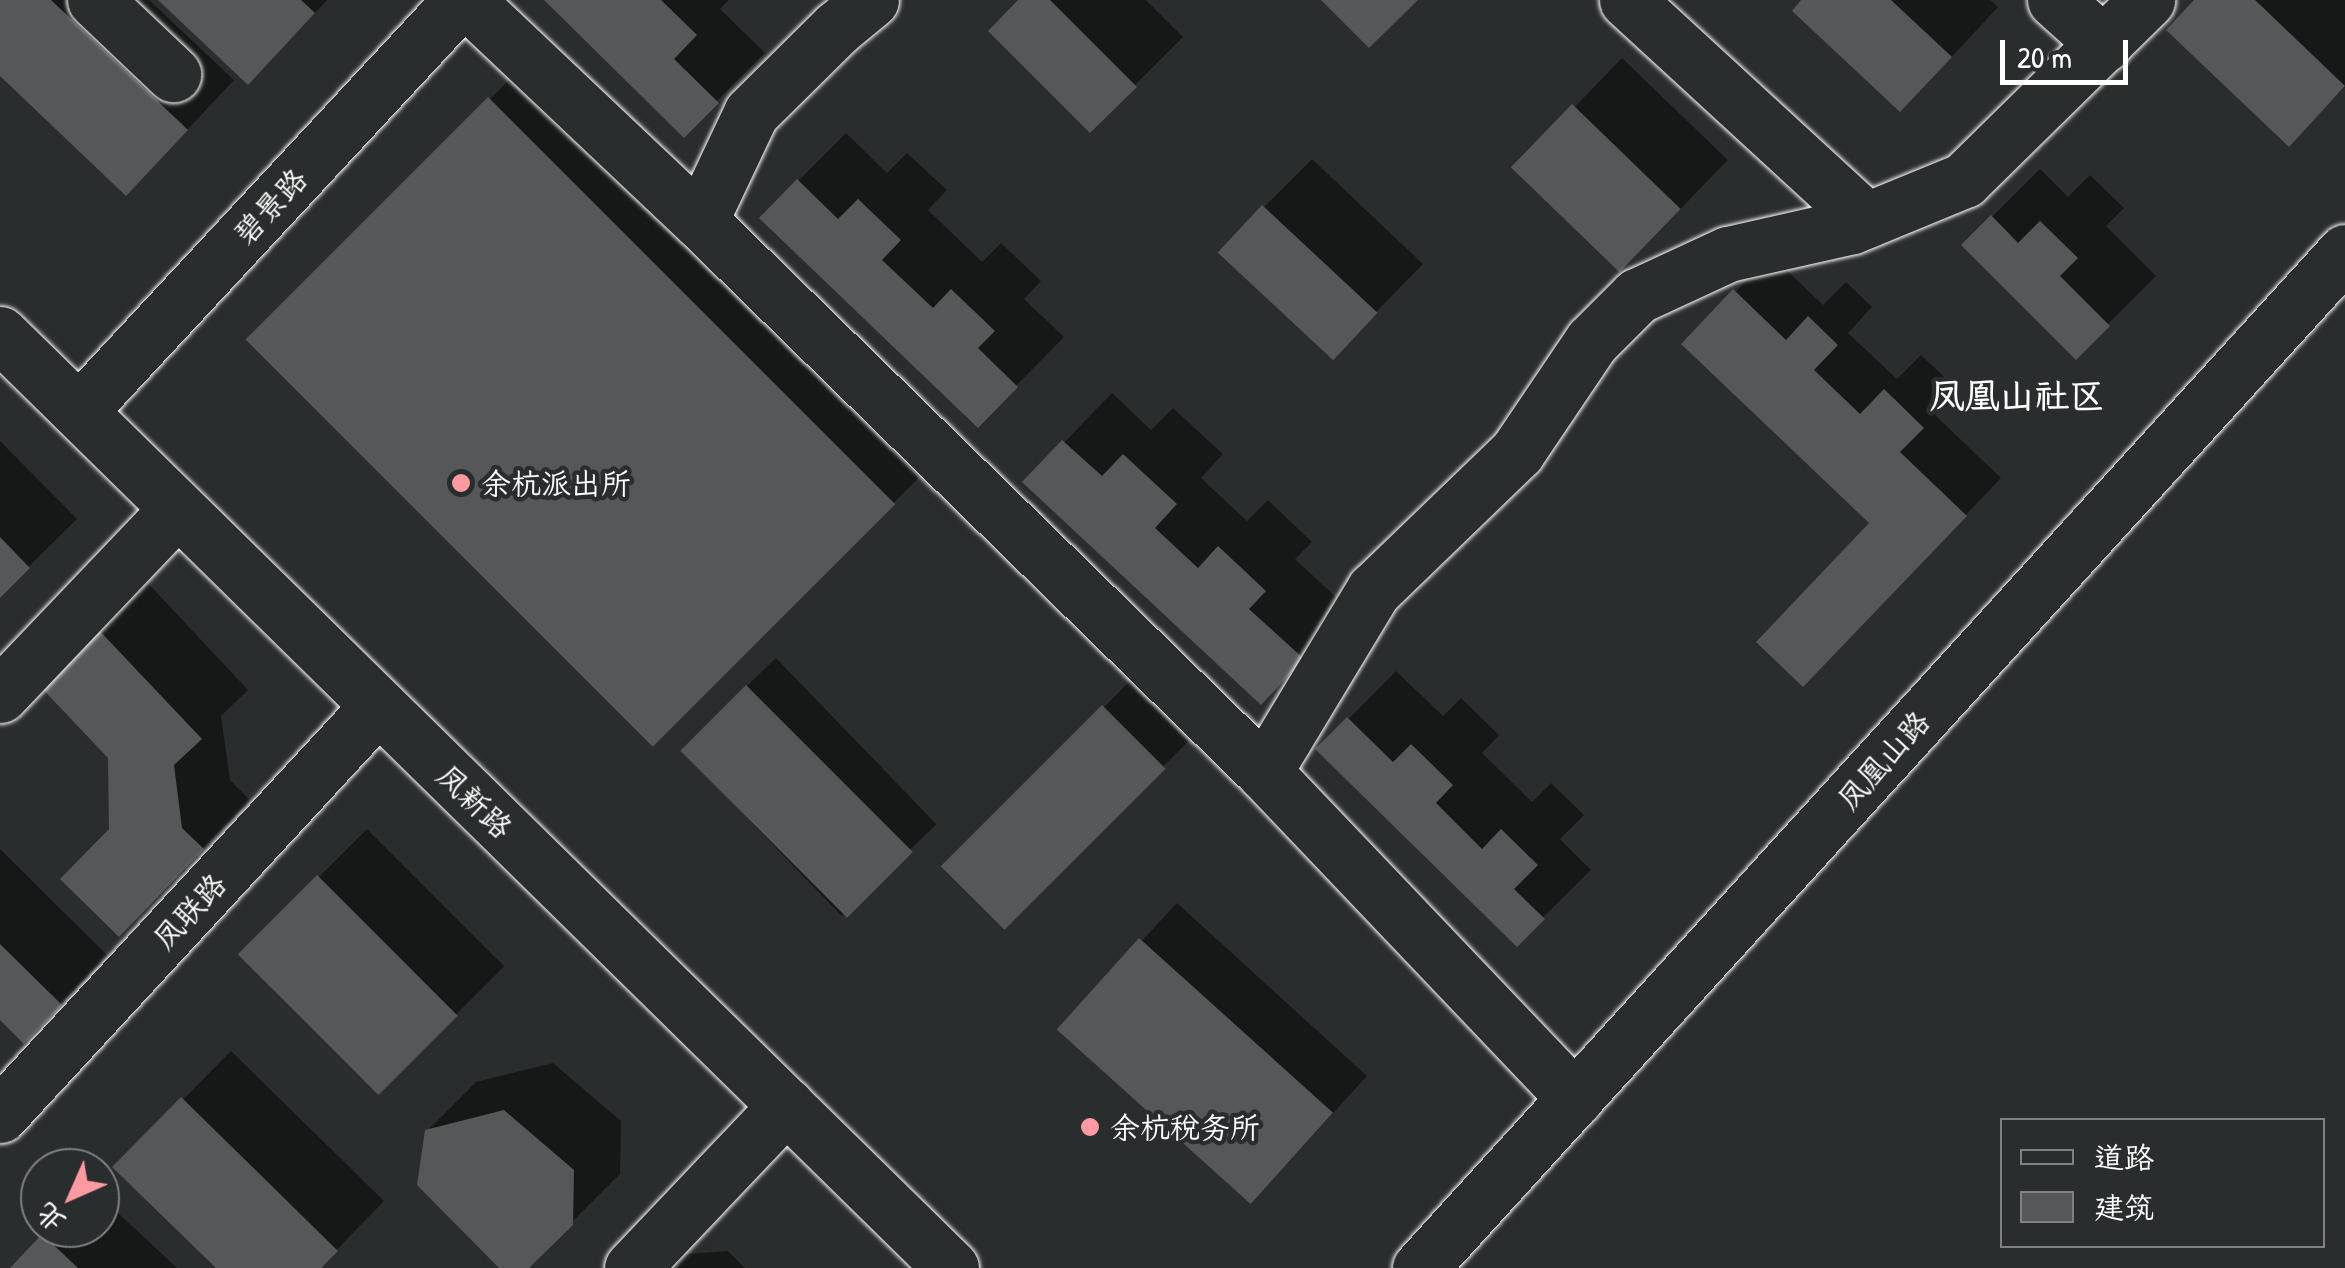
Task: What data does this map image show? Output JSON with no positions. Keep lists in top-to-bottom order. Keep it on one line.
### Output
{"streets":{"street":["碧景路","凤凰山路","凤新路","凤联路"]},"crossings":[["碧景路","凤新路"],["凤新路","凤联路"]],"districts":["凤凰山社区"],"places":["余杭派出所","余杭税务所"],"legend":["道路","建筑"],"scale_bar":"20 m","north":"bottom left"}
